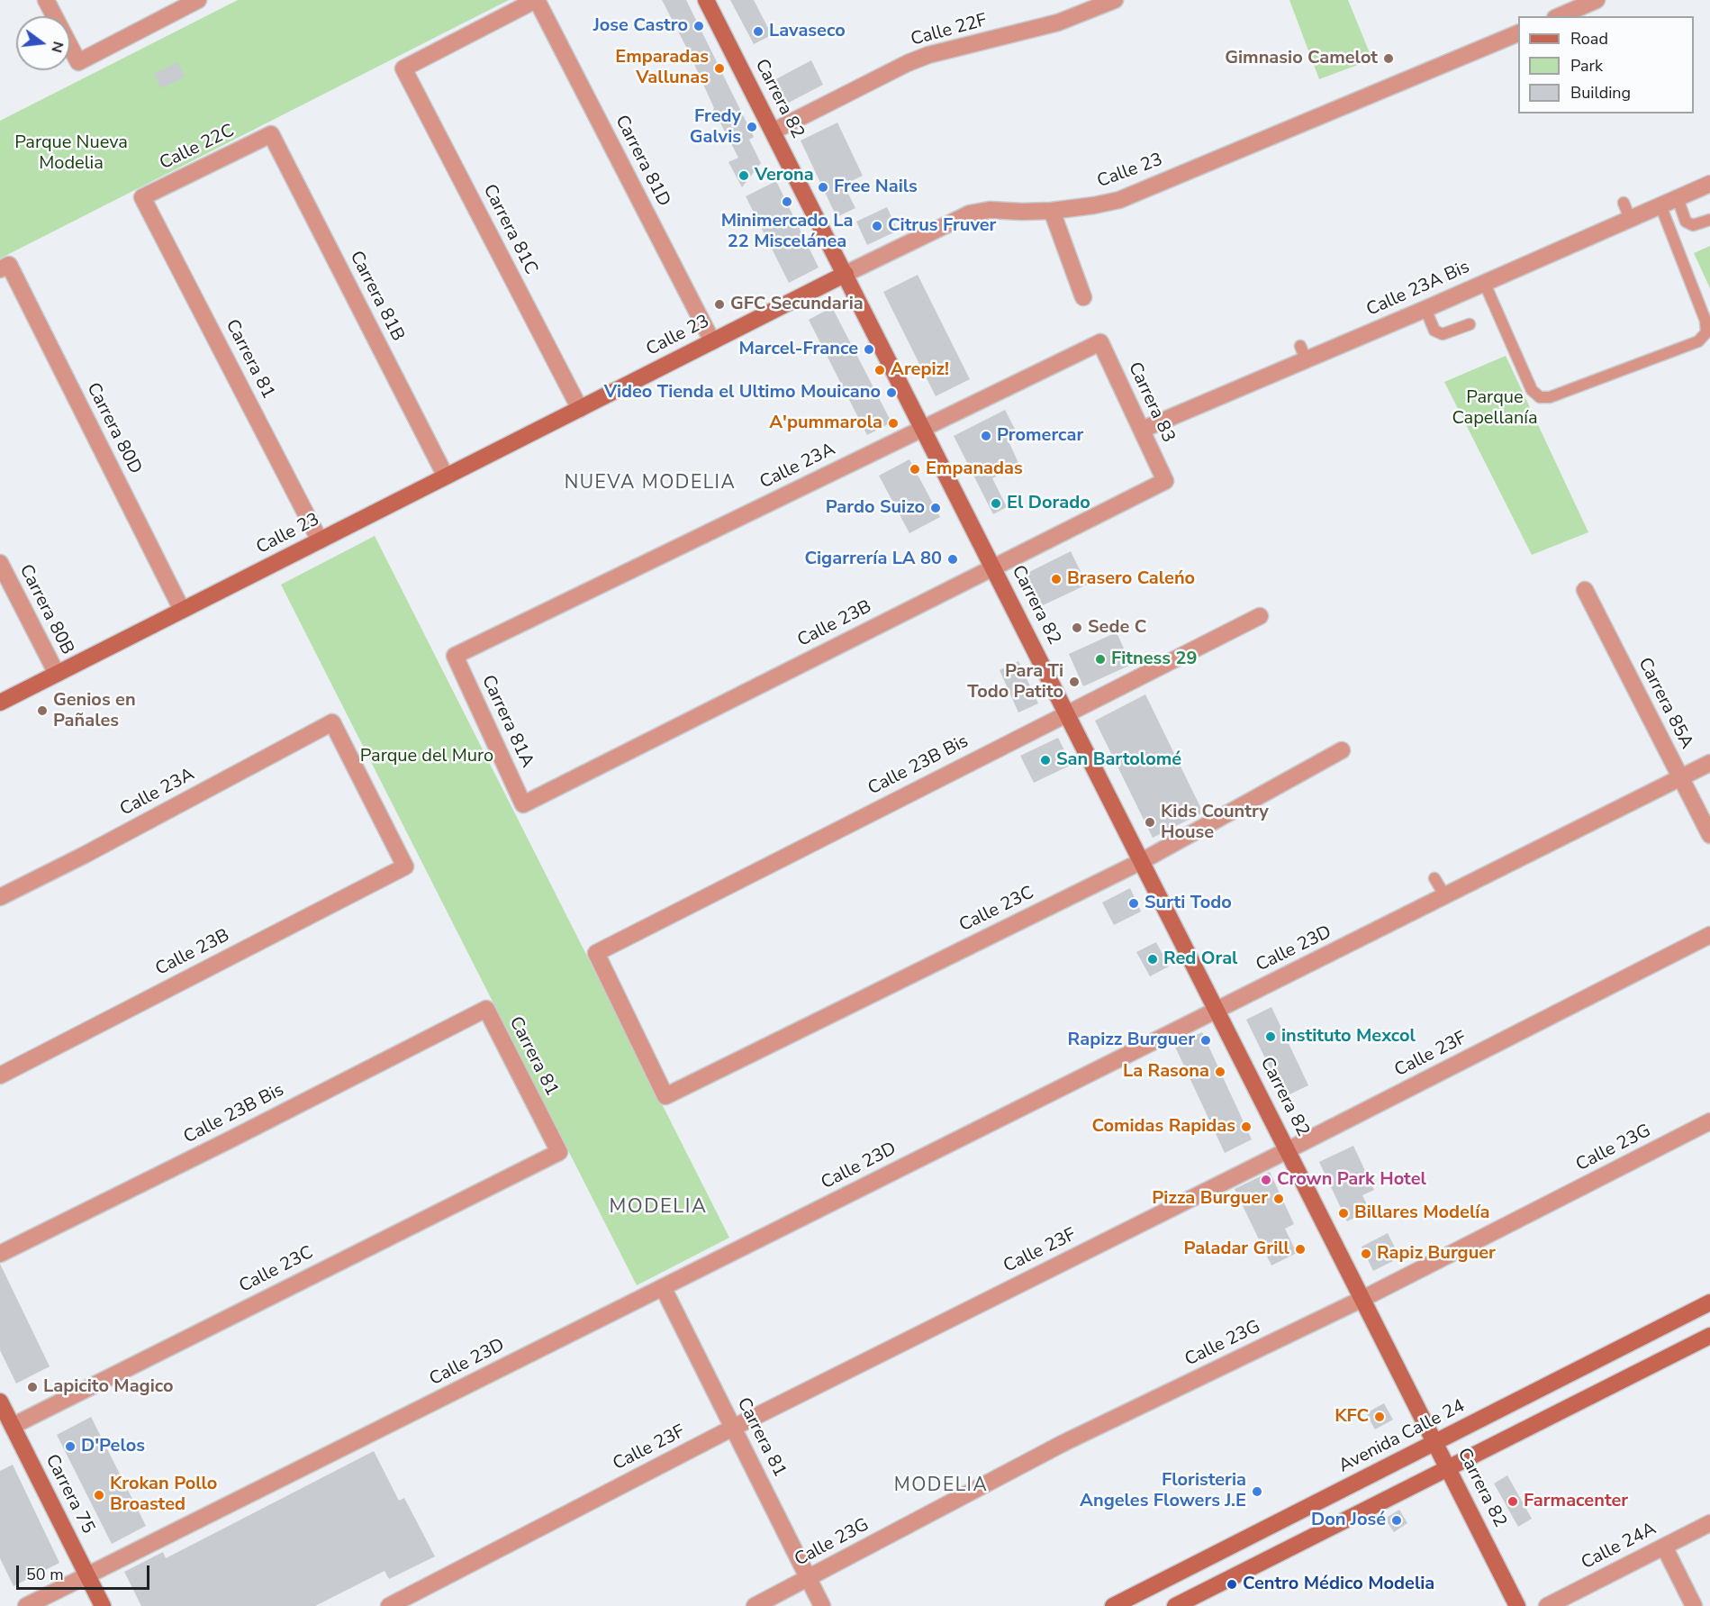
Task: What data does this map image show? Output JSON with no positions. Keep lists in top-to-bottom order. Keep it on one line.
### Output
{"streets":{"street":["Calle 22F","Carrera 82","Calle 22C","Carrera 81D","Calle 23","Carrera 81C","Calle 23A Bis","Carrera 81B","Carrera 81","Carrera 83","Carrera 80D","Calle 23A","Carrera 80B","Calle 23B","Carrera 85A","Carrera 81A","Calle 23B Bis","Calle 23C","Calle 23D","Calle 23F","Calle 23G","Avenida Calle 24","Carrera 75","Calle 24A"]},"crossings":[["Calle 22F","Carrera 82"],["Carrera 82","Calle 23"],["Carrera 82","Calle 23A"],["Carrera 82","Calle 23B"],["Carrera 82","Calle 23B Bis"],["Carrera 82","Calle 23C"],["Carrera 82","Calle 23D"],["Carrera 82","Calle 23F"],["Carrera 82","Calle 23G"],["Carrera 82","Avenida Calle 24"],["Calle 22C","Carrera 81B"],["Calle 22C","Carrera 81"],["Carrera 81D","Calle 23"],["Carrera 81D","Carrera 81C"],["Calle 23","Carrera 81C"],["Calle 23","Carrera 81B"],["Calle 23","Carrera 81"],["Calle 23","Carrera 80D"],["Calle 23","Carrera 80B"],["Calle 23A Bis","Carrera 83"],["Carrera 81","Calle 23B Bis"],["Carrera 81","Calle 23C"],["Carrera 81","Calle 23D"],["Carrera 81","Calle 23F"],["Carrera 81","Calle 23G"],["Carrera 83","Calle 23A"],["Carrera 83","Calle 23B"],["Calle 23A","Calle 23B"],["Calle 23A","Carrera 81A"],["Calle 23B","Carrera 81A"],["Carrera 85A","Calle 23D"],["Calle 23B Bis","Calle 23C"],["Calle 23C","Carrera 75"],["Calle 23D","Carrera 75"]],"districts":["NUEVA MODELIA","MODELIA","MODELIA"],"parks":["Parque Nueva Modelia","Parque Capellanía","Parque del Muro"],"places":["Jose Castro","Lavaseco","Gimnasio Camelot","Emparadas Vallunas","Fredy Galvis","Verona","Free Nails","Minimercado La 22 Miscelánea","Citrus Fruver","GFC Secundaria","Marcel-France","Arepiz!","Video Tienda el Ultimo Mouicano","A'pummarola","Promercar","Empanadas","El Dorado","Pardo Suizo","Cigarrería LA 80","Brasero Caleńo","Sede C","Fitness 29","Para Ti Todo Patito","Genios en Pañales","San Bartolomé","Kids Country House","Surti Todo","Red Oral","instituto Mexcol","Rapizz Burguer","La Rasona","Comidas Rapidas","Crown Park Hotel","Pizza Burguer","Billares Modelía","Paladar Grill","Rapiz Burguer","Lapicito Magico","KFC","D'Pelos","Floristeria Angeles Flowers J.E","Krokan Pollo Broasted","Farmacenter","Don José","Centro Médico Modelia"],"legend":["Road","Park","Building"],"scale_bar":"50 m","north":"right"}
